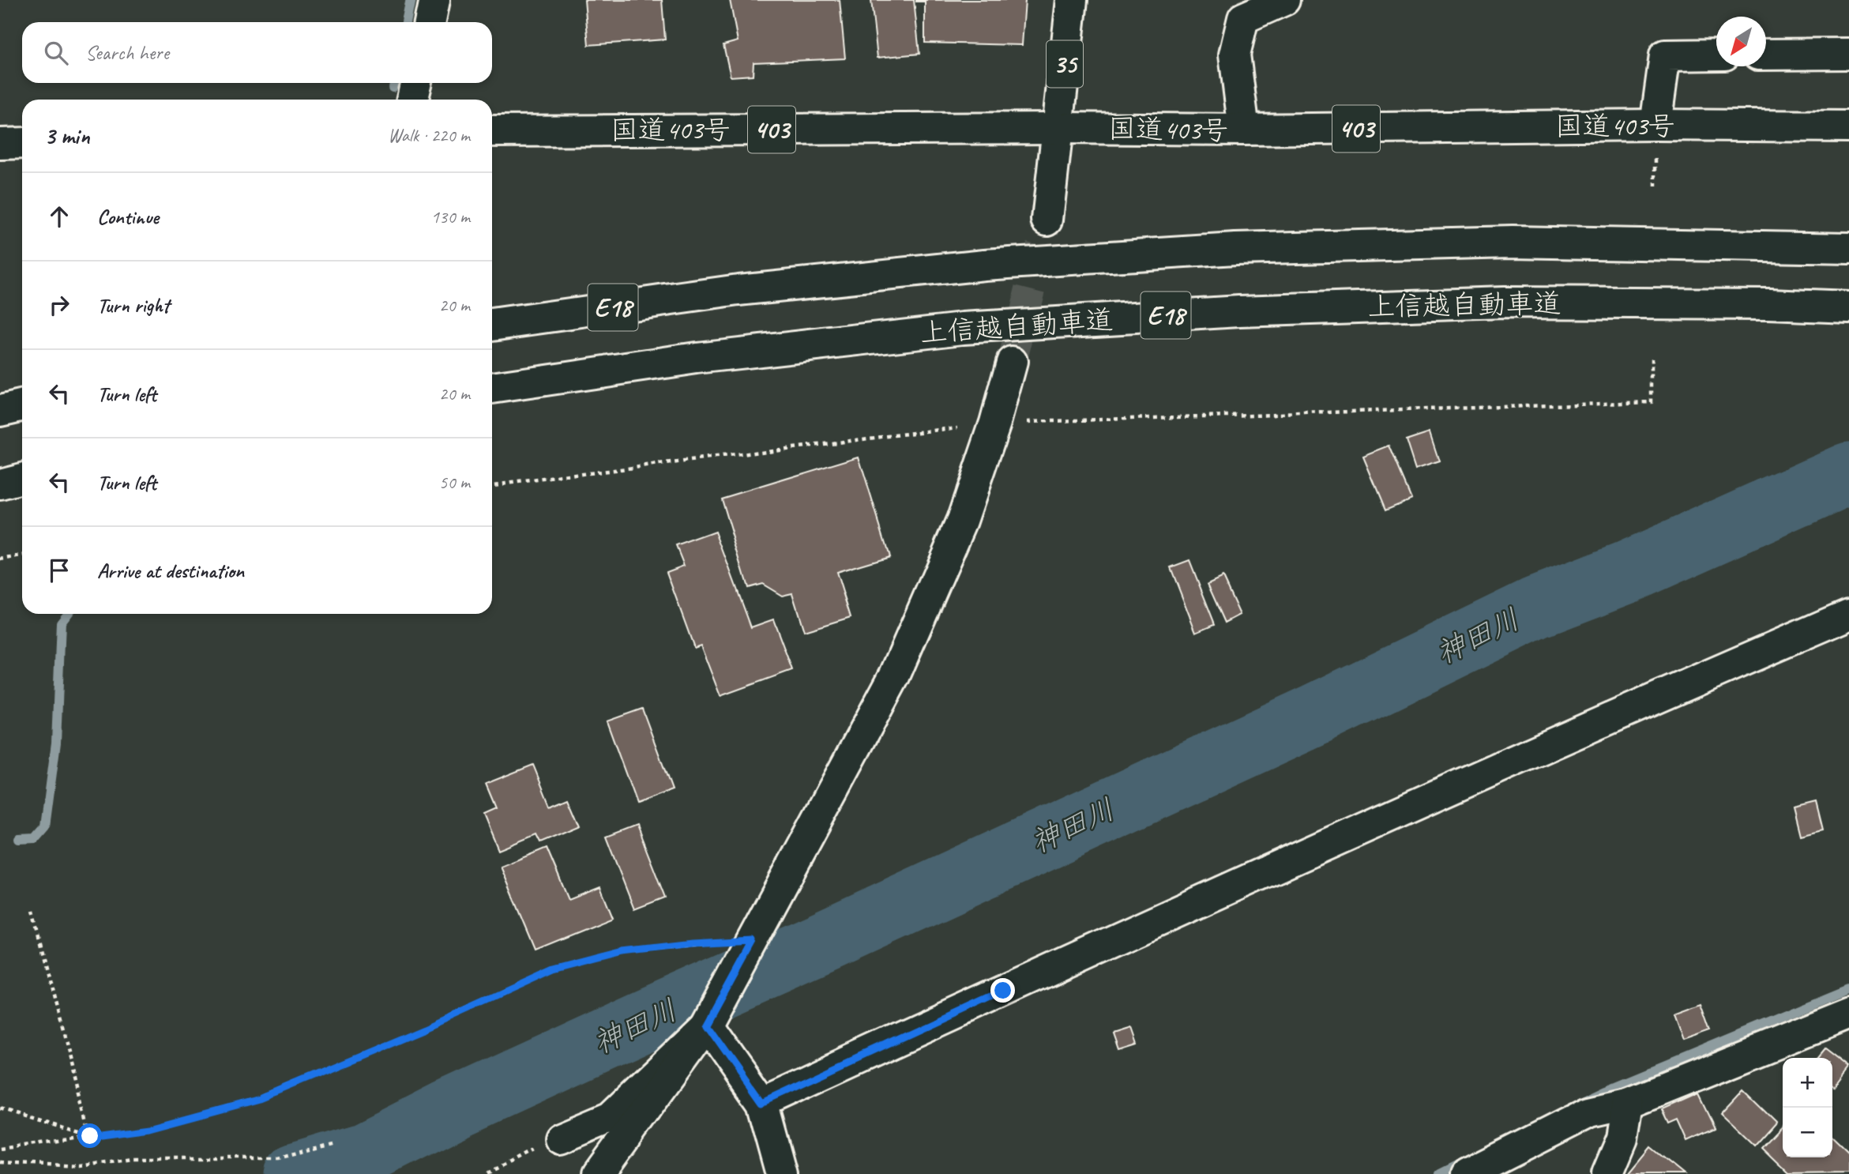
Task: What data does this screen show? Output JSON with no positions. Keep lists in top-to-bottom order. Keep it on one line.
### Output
{"streets":{"main road":["35","国道403号","403","上信越自動車道","E18"]},"crossings":[["35","国道403号"]],"water":["神田川"],"north":"bottom left","page":{"search":"Search here","heading":["3 min","Walk · 220 m"],"list":[["Continue","130 m"],["Turn right","20 m"],["Turn left","20 m"],["Turn left","50 m"],"Arrive at destination"],"map_buttons":["+","−"]}}
